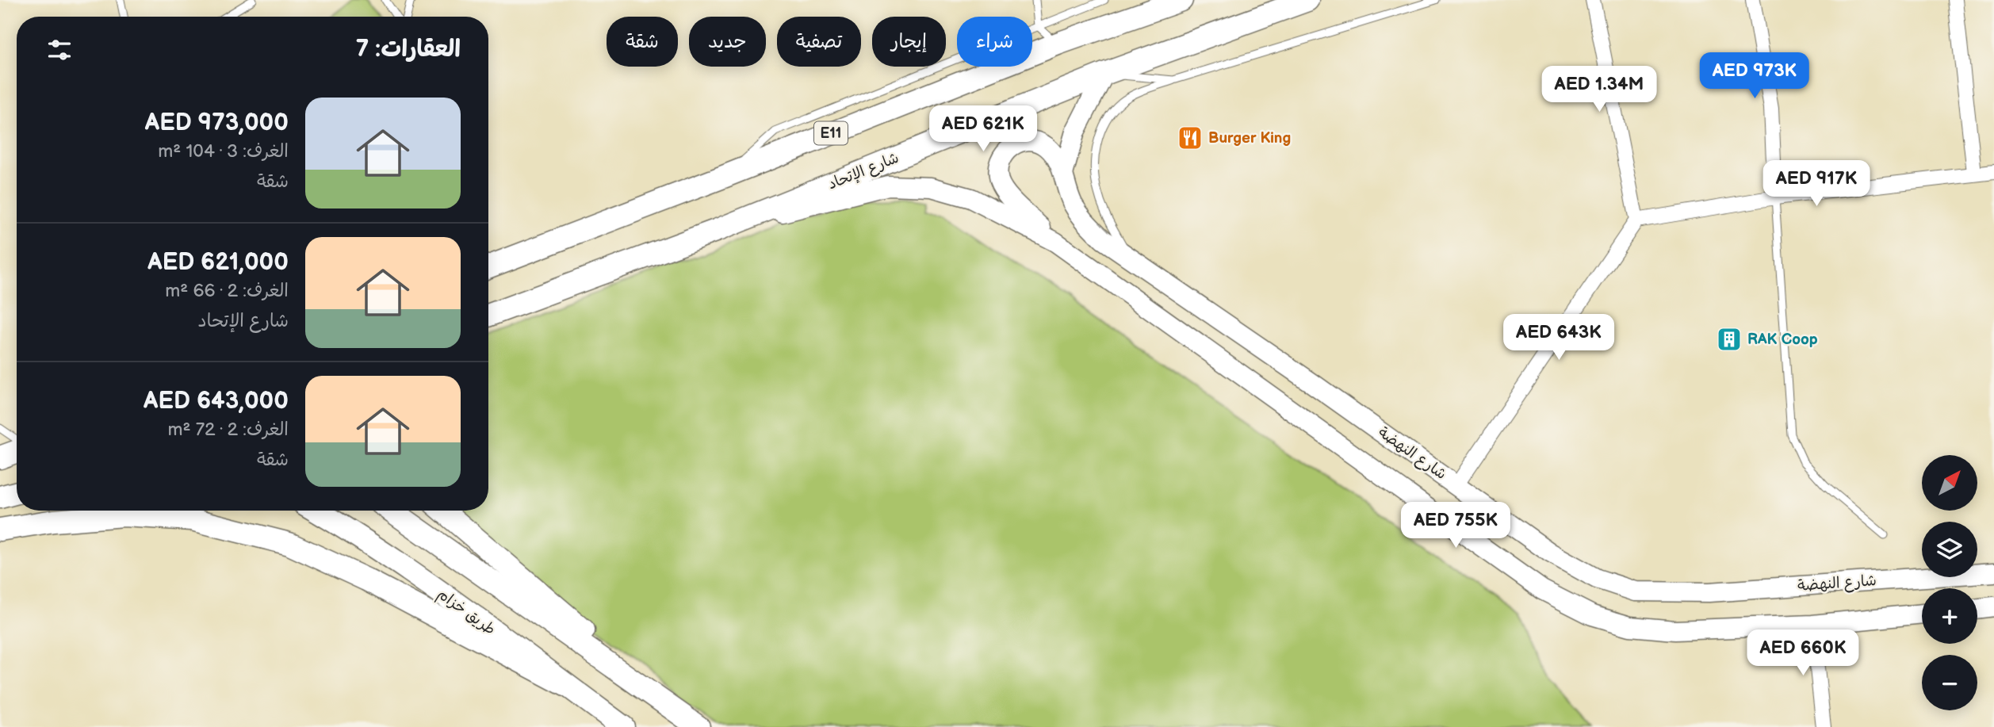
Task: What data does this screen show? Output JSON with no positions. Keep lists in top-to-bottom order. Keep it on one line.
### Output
{"streets":{"main road":["E11","شارع الإتحاد","شارع النهضة","طريق خزام"]},"places":{"restaurant":["Burger King"],"building":["RAK Coop"]},"north":"top right","page":{"chip":["شراء","إيجار","تصفية","جديد","شقة"],"heading":"العقارات: 7","price":["AED 973K","AED 1.34M","AED 621K","AED 917K","AED 643K","AED 755K","AED 660K"],"list":[{"name":"AED 973,000","note":"الغرف: 3 · 104 m² · شقة"},{"name":"AED 621,000","note":"الغرف: 2 · 66 m² · شارع الإتحاد"},{"name":"AED 643,000","note":"الغرف: 2 · 72 m² · شقة"}],"map_buttons":["+","−"]}}
